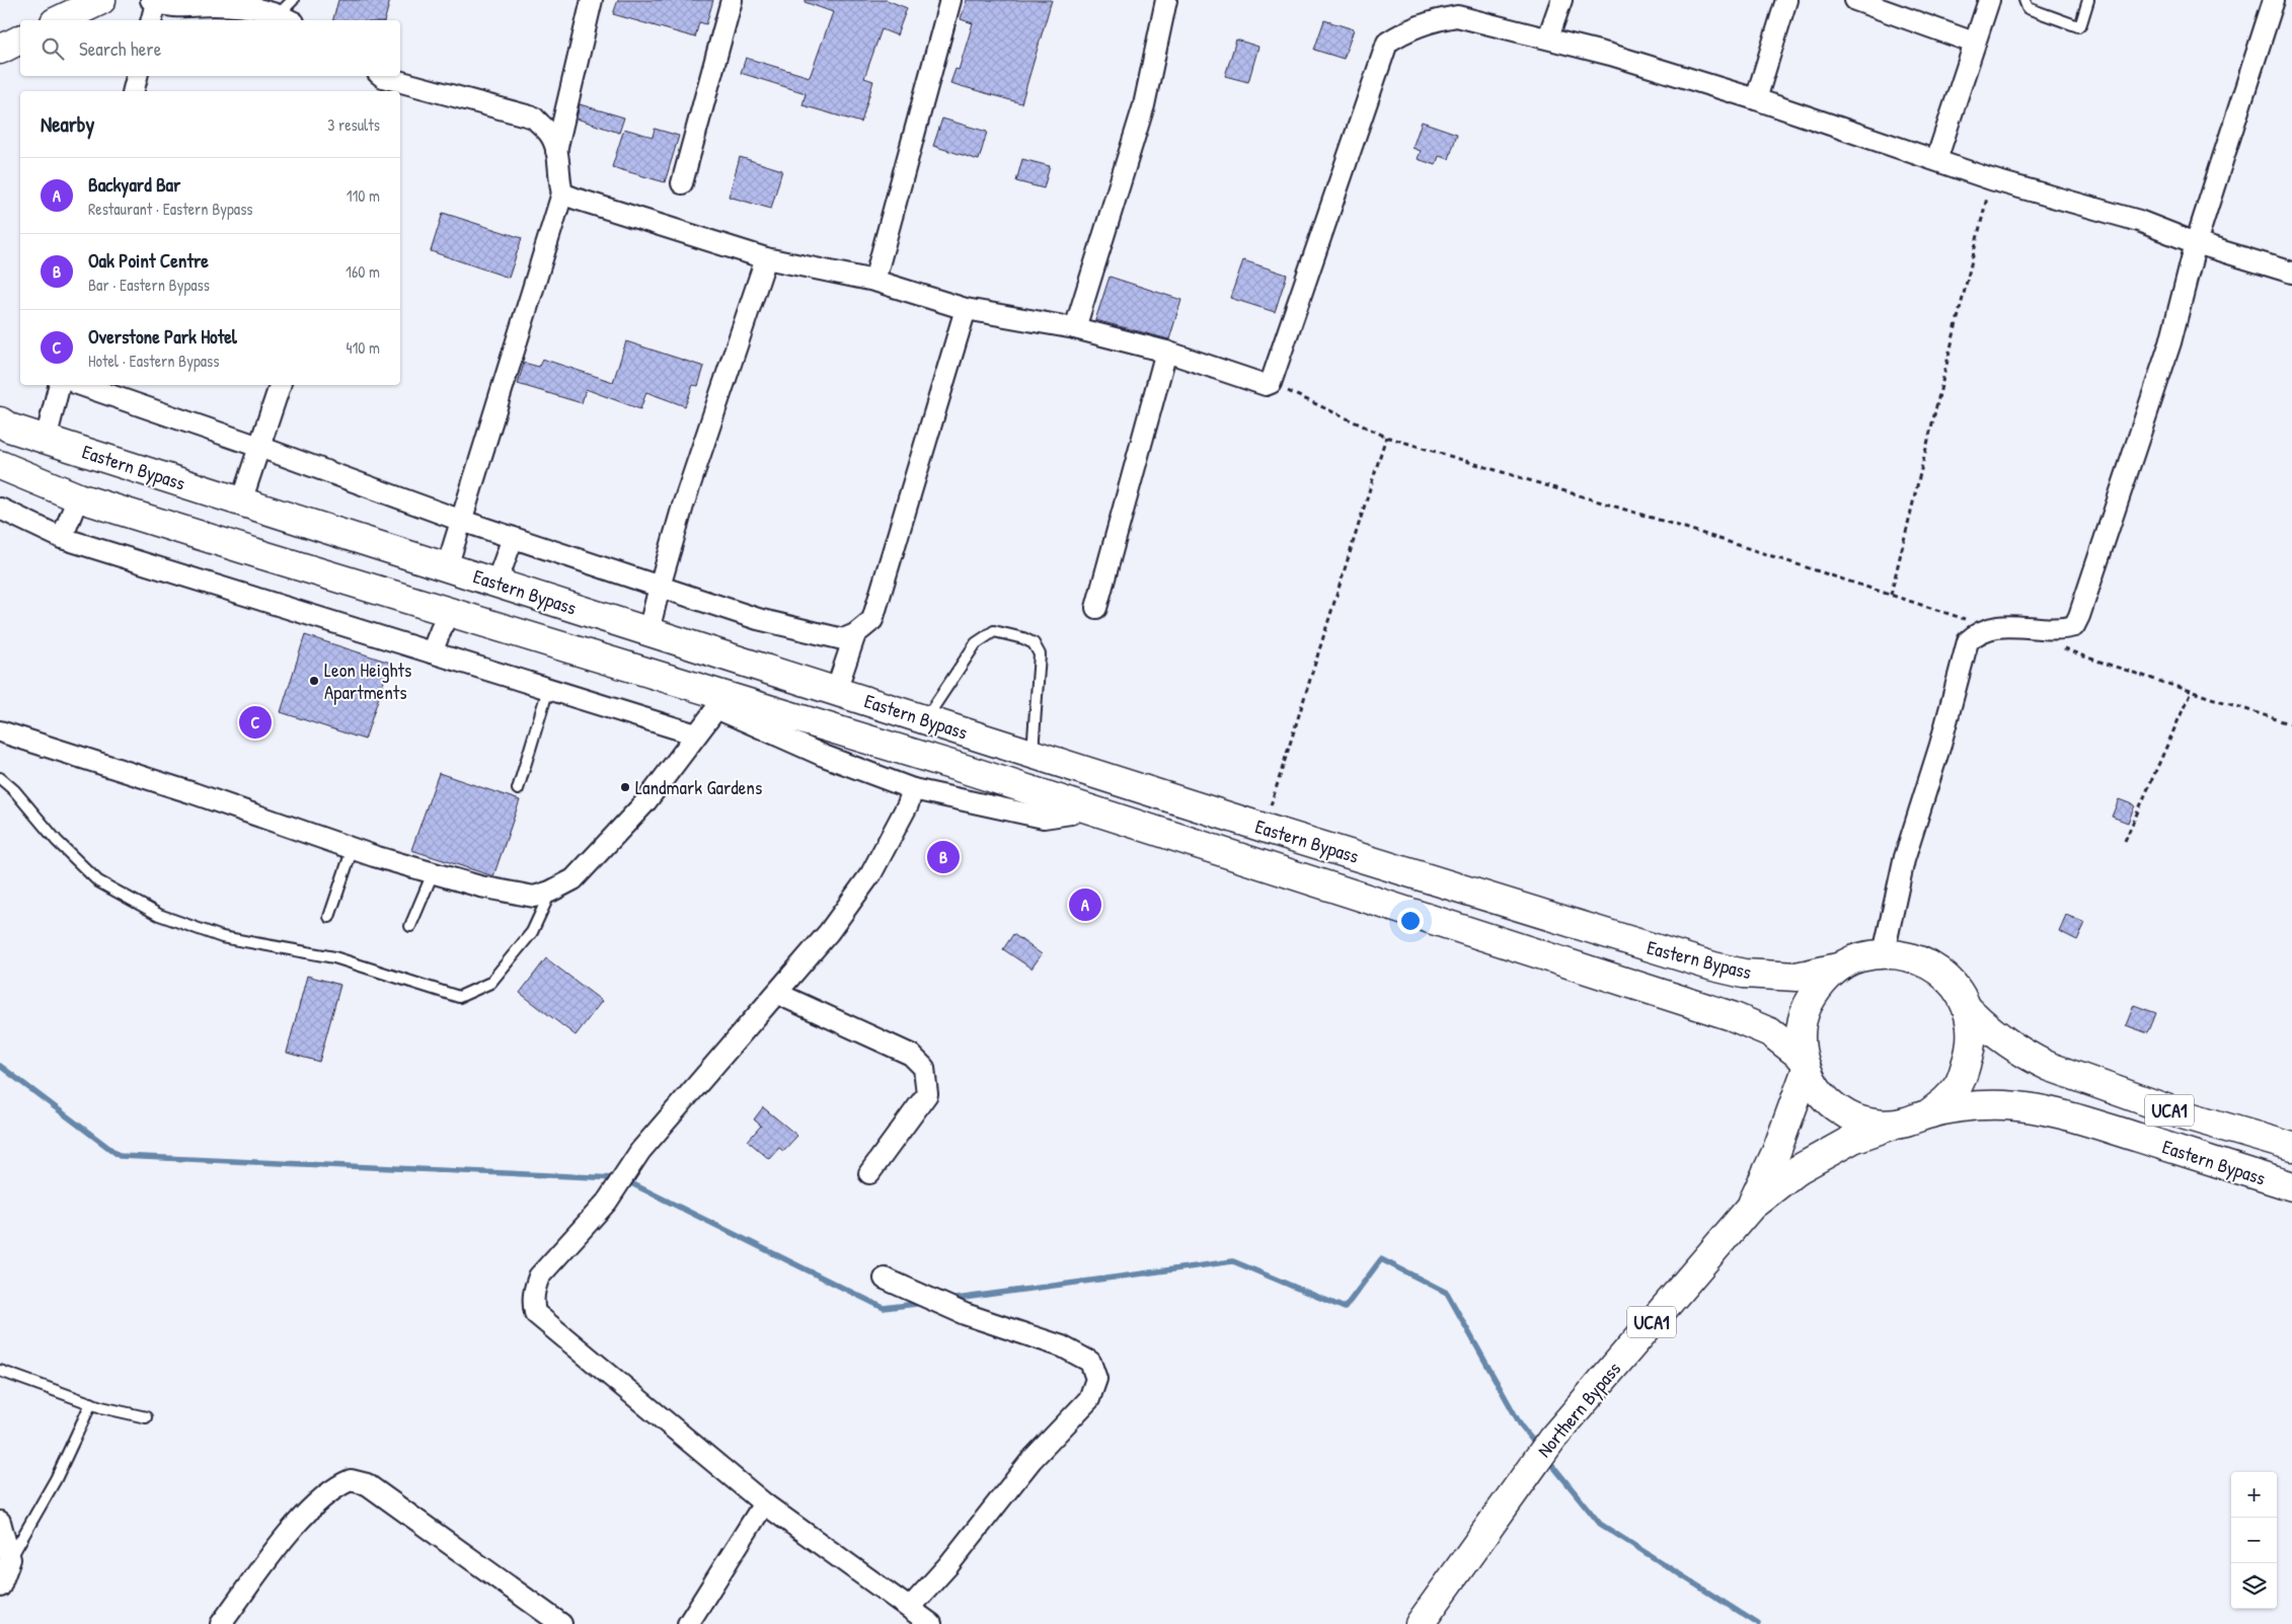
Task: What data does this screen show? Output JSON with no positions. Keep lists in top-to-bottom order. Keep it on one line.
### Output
{"streets":{"main road":["Eastern Bypass","UCA1","Northern Bypass"]},"crossings":[["Eastern Bypass","UCA1"],["UCA1","Northern Bypass"]],"places":["Leon Heights Apartments","Landmark Gardens"],"page":{"search":"Search here","heading":["Nearby","3 results"],"list":[{"mark":"A","name":"Backyard Bar","note":"Restaurant · Eastern Bypass","value":"110 m"},{"mark":"B","name":"Oak Point Centre","note":"Bar · Eastern Bypass","value":"160 m"},{"mark":"C","name":"Overstone Park Hotel","note":"Hotel · Eastern Bypass","value":"410 m"}],"pins":["C","B","A"],"map_buttons":["+","−"]}}
